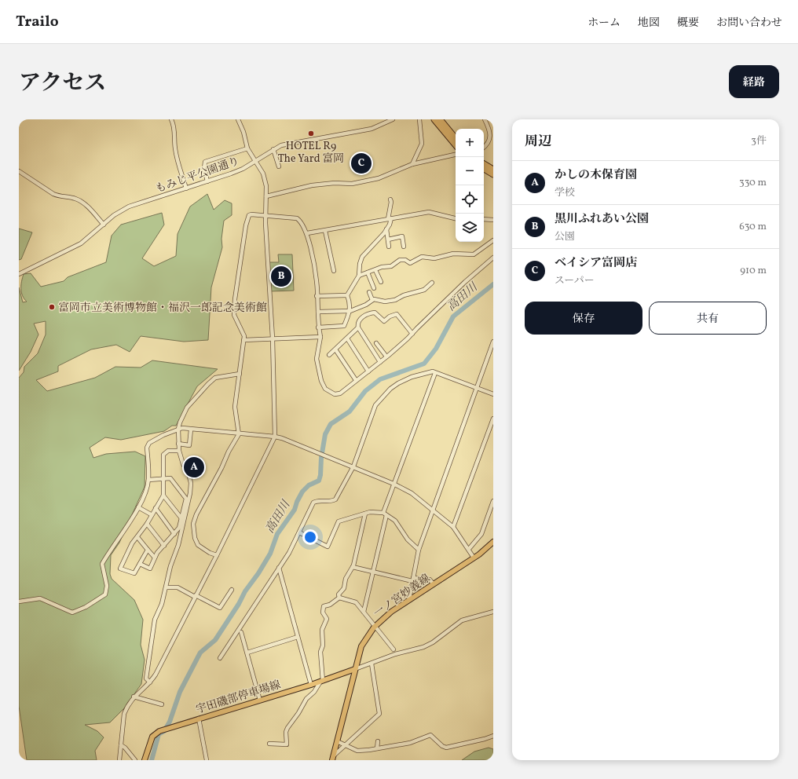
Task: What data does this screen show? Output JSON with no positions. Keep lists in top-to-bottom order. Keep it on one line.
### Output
{"streets":{"main road":["一ノ宮妙義線","宇田磯部停車場線"],"street":["もみじ平公園通り"]},"crossings":[["一ノ宮妙義線","宇田磯部停車場線"]],"water":["高田川"],"places":["HOTEL R9 The Yard 富岡","富岡市立美術博物館・福沢一郎記念美術館"],"page":{"header":"Trailo","nav":["ホーム","地図","概要","お問い合わせ"],"title":"アクセス","buttons":["経路",["保存","共有"]],"heading":["周辺","3件"],"map_buttons":["+","−"],"pins":["C","B","A"],"list":[{"mark":"A","name":"かしの木保育園","note":"学校","value":"330 m"},{"mark":"B","name":"黒川ふれあい公園","note":"公園","value":"630 m"},{"mark":"C","name":"ベイシア富岡店","note":"スーパー","value":"910 m"}]}}
